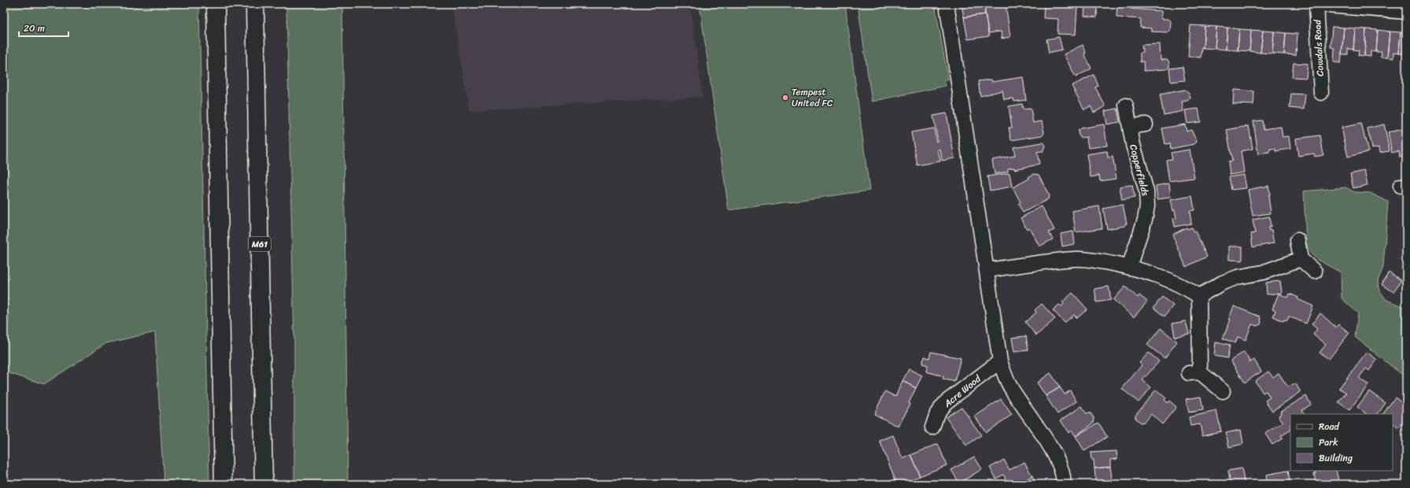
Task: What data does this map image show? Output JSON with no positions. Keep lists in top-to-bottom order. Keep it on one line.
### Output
{"streets":{"main road":["M61"],"street":["Cowdals Road","Copperfields","Acre Wood"]},"places":["Tempest United FC"],"legend":["Road","Park","Building"],"scale_bar":"20 m"}
